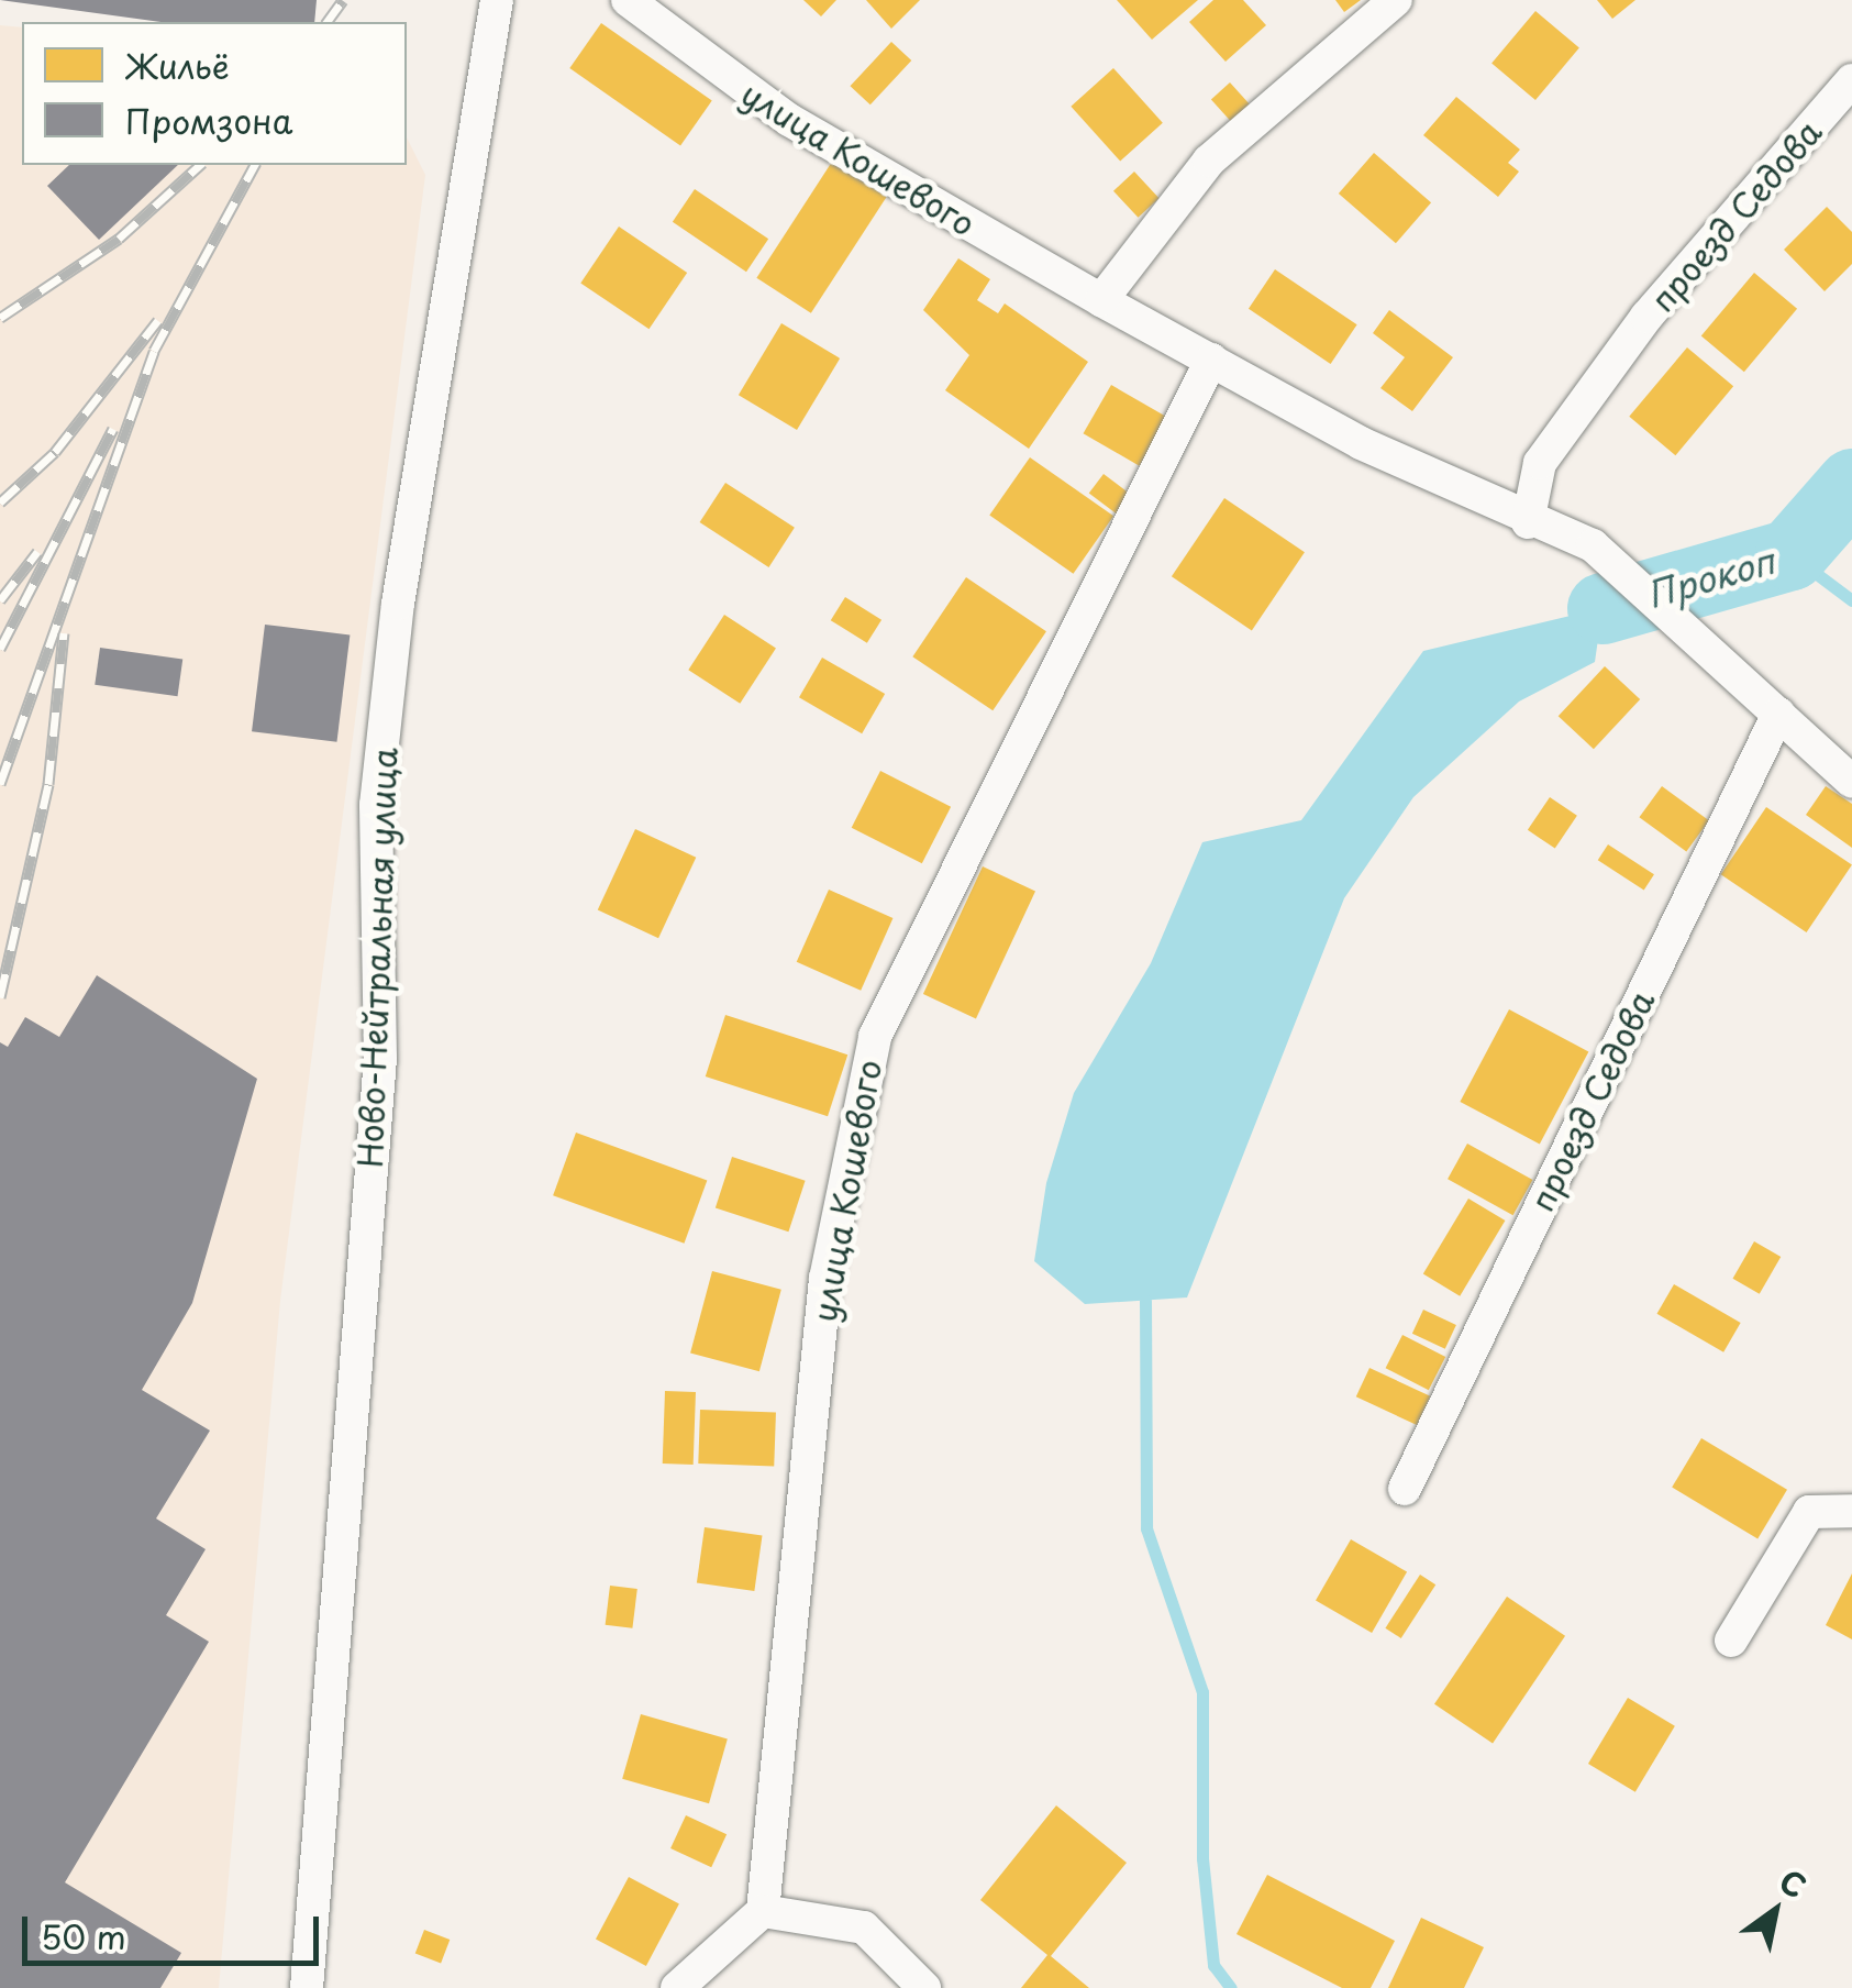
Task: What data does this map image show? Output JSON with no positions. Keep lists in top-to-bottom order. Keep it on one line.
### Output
{"streets":{"street":["улица Кошевого","проезд Седова","Ново-Нейтральная улица"]},"crossings":[["улица Кошевого","проезд Седова"]],"water":["Прокоп"],"legend":["Жильё","Промзона"],"scale_bar":"50 m","north":"top right"}
